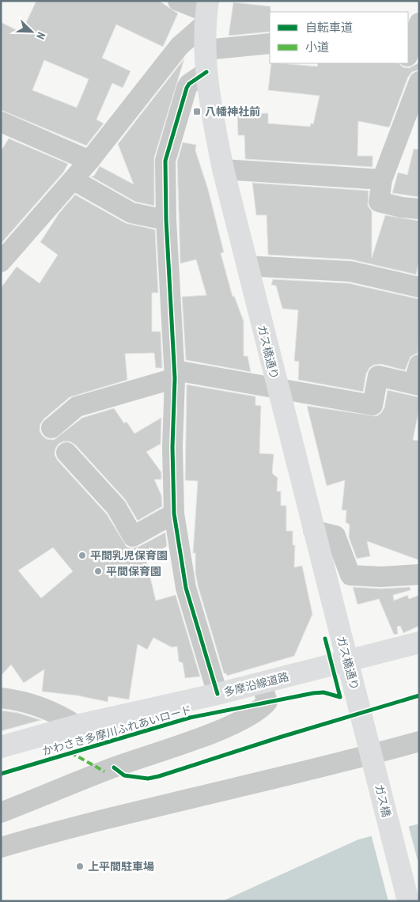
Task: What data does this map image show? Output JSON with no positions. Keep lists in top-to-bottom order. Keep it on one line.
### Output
{"streets":{"main road":["ガス橋通り","多摩沿線道路","ガス橋"],"cycle path":["かわさき多摩川ふれあいロード"]},"crossings":[["ガス橋通り","多摩沿線道路"],["ガス橋通り","ガス橋"]],"places":{"transit":["八幡神社前"],"other":["平間乳児保育園","平間保育園","上平間駐車場"]},"legend":["自転車道","小道"],"north":"bottom right"}
